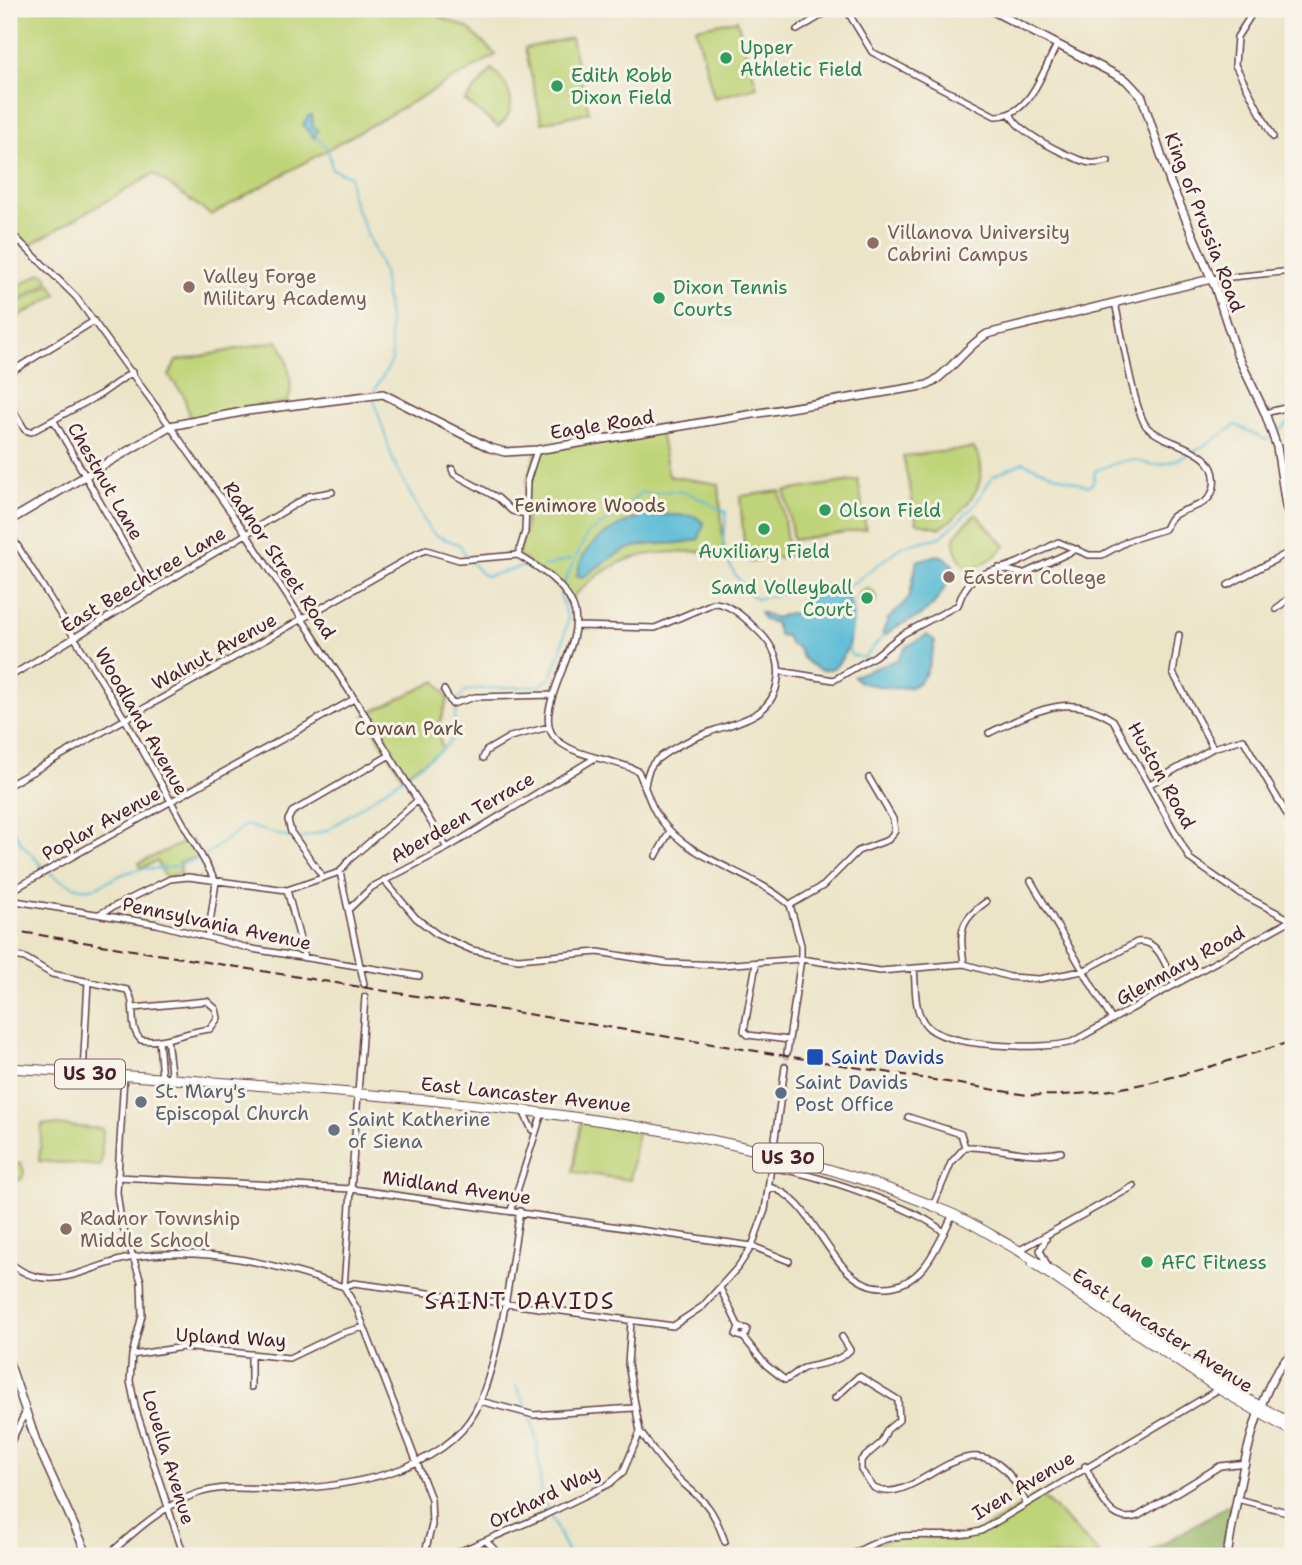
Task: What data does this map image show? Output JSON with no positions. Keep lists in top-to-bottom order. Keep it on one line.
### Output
{"streets":{"highway":["US 30","East Lancaster Avenue"],"street":["King of Prussia Road","Eagle Road","Chestnut Lane","Radnor Street Road","East Beechtree Lane","Walnut Avenue","Woodland Avenue","Huston Road","Aberdeen Terrace","Poplar Avenue","Pennsylvania Avenue","Glenmary Road","Midland Avenue","Upland Way","Louella Avenue","Iven Avenue","Orchard Way"]},"crossings":[["King of Prussia Road","Eagle Road"],["Eagle Road","Chestnut Lane"],["Eagle Road","Radnor Street Road"],["Chestnut Lane","East Beechtree Lane"],["Radnor Street Road","East Beechtree Lane"],["Radnor Street Road","Walnut Avenue"],["Radnor Street Road","Aberdeen Terrace"],["Radnor Street Road","Poplar Avenue"],["East Beechtree Lane","Woodland Avenue"],["Walnut Avenue","Woodland Avenue"],["Woodland Avenue","Poplar Avenue"],["Huston Road","Glenmary Road"],["East Lancaster Avenue","Louella Avenue"],["East Lancaster Avenue","Iven Avenue"],["Midland Avenue","Louella Avenue"],["Upland Way","Louella Avenue"]],"districts":["SAINT DAVIDS"],"parks":["Fenimore Woods","Cowan Park"],"places":{"other":["Upper Athletic Field","Edith Robb Dixon Field","Villanova University Cabrini Campus","Valley Forge Military Academy","Dixon Tennis Courts","Olson Field","Auxiliary Field","Eastern College","Sand Volleyball Court","Saint Davids Post Office","St. Mary's Episcopal Church","Saint Katherine of Siena","Radnor Township Middle School","AFC Fitness"],"transit":["Saint Davids"]}}
